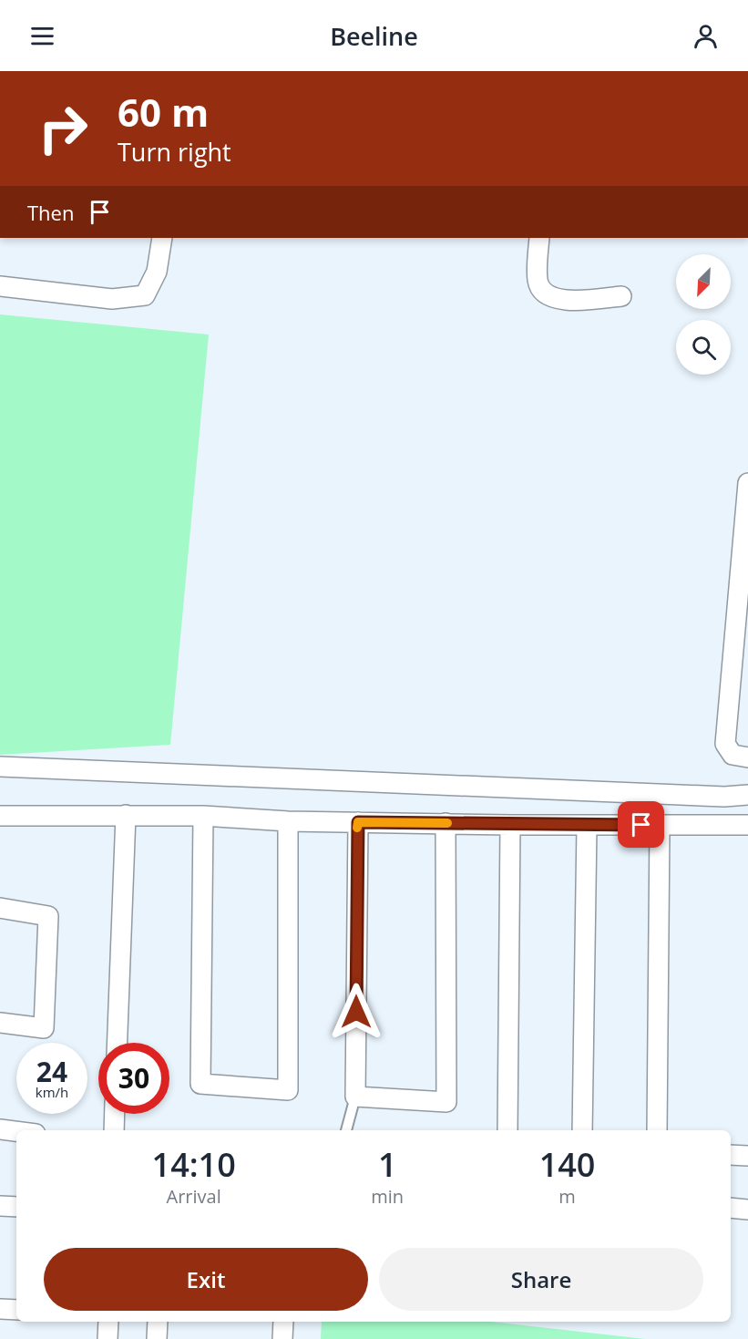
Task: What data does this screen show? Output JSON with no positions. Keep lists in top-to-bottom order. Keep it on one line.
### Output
{"north":"bottom left","page":{"header":"Beeline","turn":["60 m","Turn right"],"then":"Then","speed":"24 km/h","limit":"30","eta":["14:10","Arrival","1","min","140","m"],"buttons":["Exit","Share"]}}
